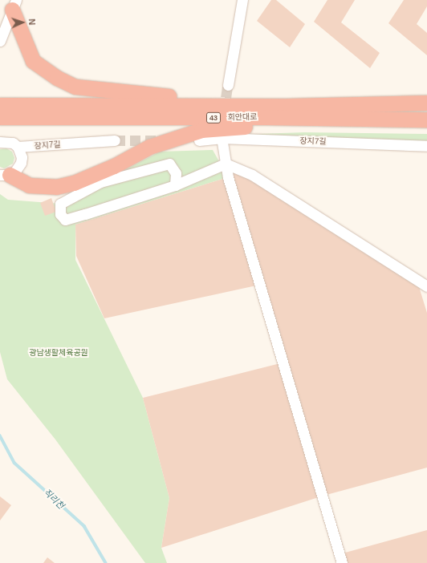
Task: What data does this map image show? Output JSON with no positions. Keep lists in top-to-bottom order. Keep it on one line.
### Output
{"streets":{"highway":["회안대로","43"],"street":["장지7길"]},"water":["직리천"],"parks":["광남생활체육공원"],"north":"right"}
